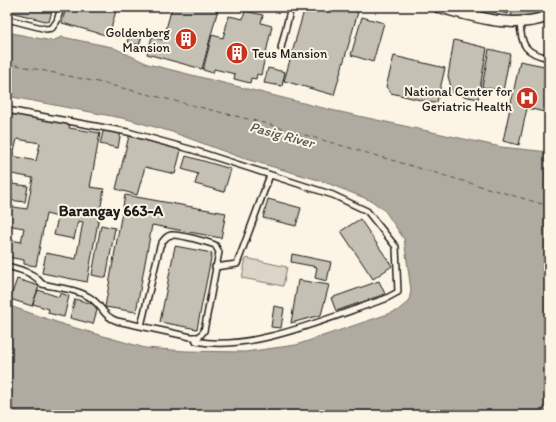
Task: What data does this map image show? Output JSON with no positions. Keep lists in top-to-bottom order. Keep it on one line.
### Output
{"districts":["Barangay 663-A"],"water":["Pasig River"],"places":{"building":["Goldenberg Mansion","Teus Mansion"],"hospital":["National Center for Geriatric Health"]}}
